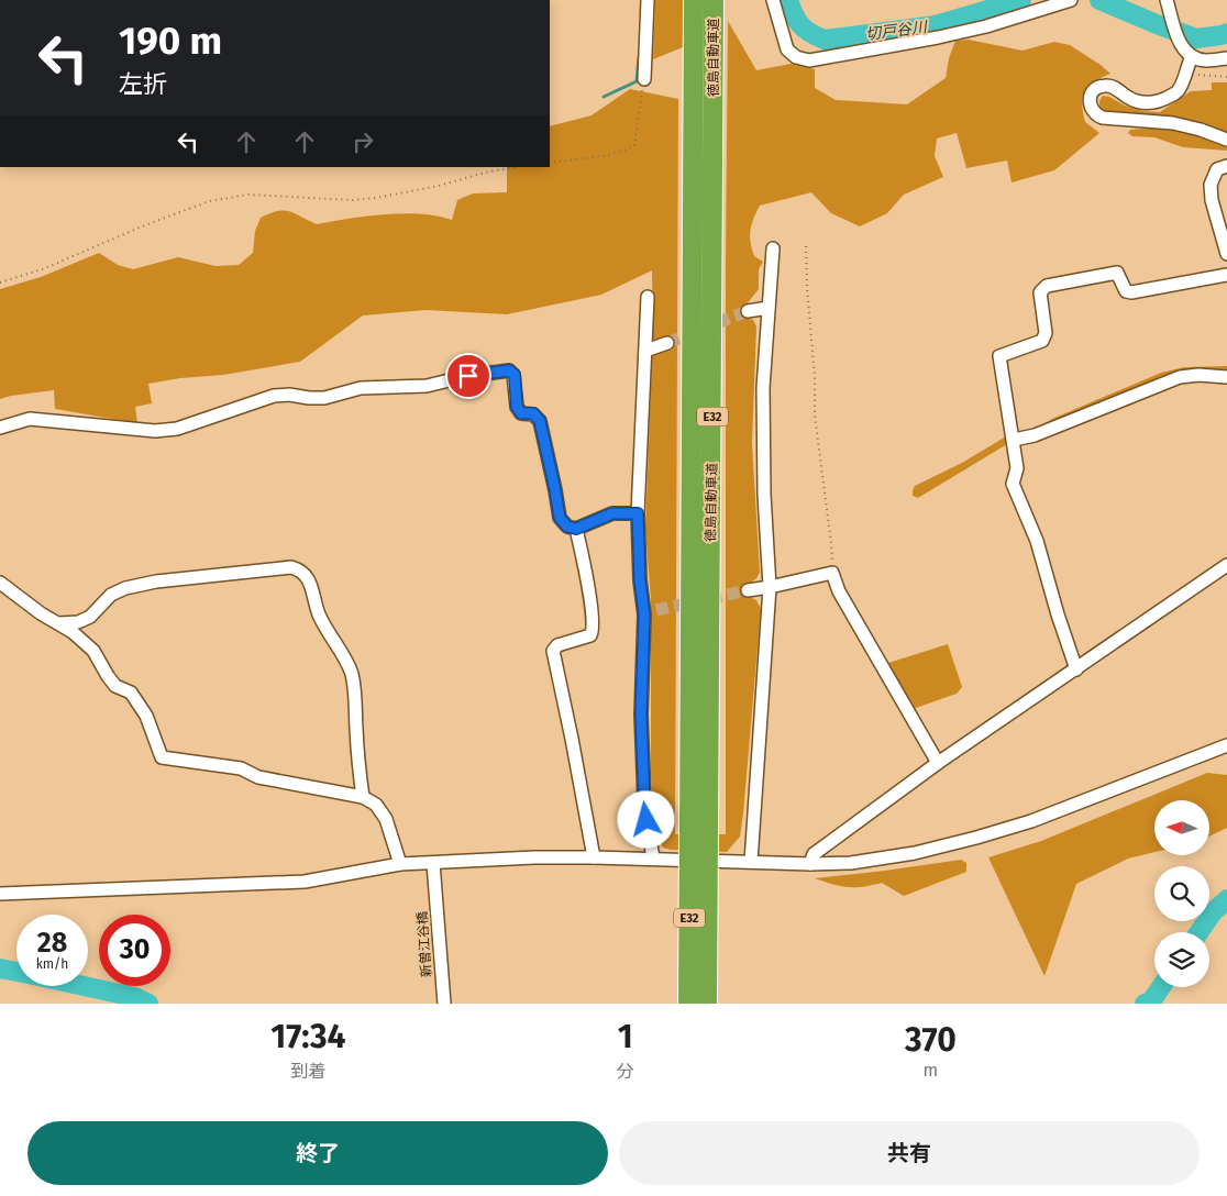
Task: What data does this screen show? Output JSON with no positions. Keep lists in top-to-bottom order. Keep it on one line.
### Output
{"streets":{"highway":["徳島自動車道","E32"],"street":["新曽江谷橋"]},"water":["切戸谷川"],"north":"left","page":{"turn":["190 m","左折"],"speed":"28 km/h","limit":"30","eta":["17:34","到着","1","分","370","m"],"buttons":["終了","共有"]}}
